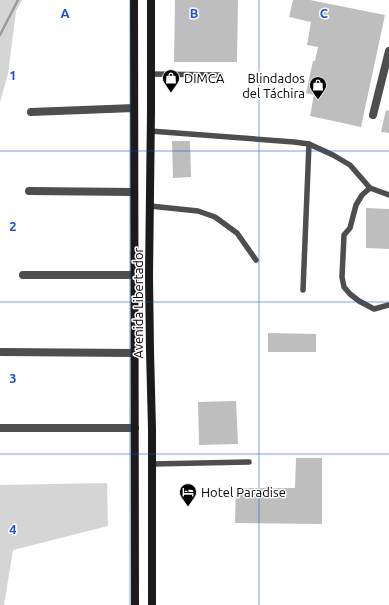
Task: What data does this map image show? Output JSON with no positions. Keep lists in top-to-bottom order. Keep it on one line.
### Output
{"streets":{"main road":["Avenida Libertador"]},"places":{"shop":["DIMCA","Blindados del Táchira"],"hotel":["Hotel Paradise"]},"grid":{"columns":["A","B","C"],"rows":["1","2","3","4"]}}
